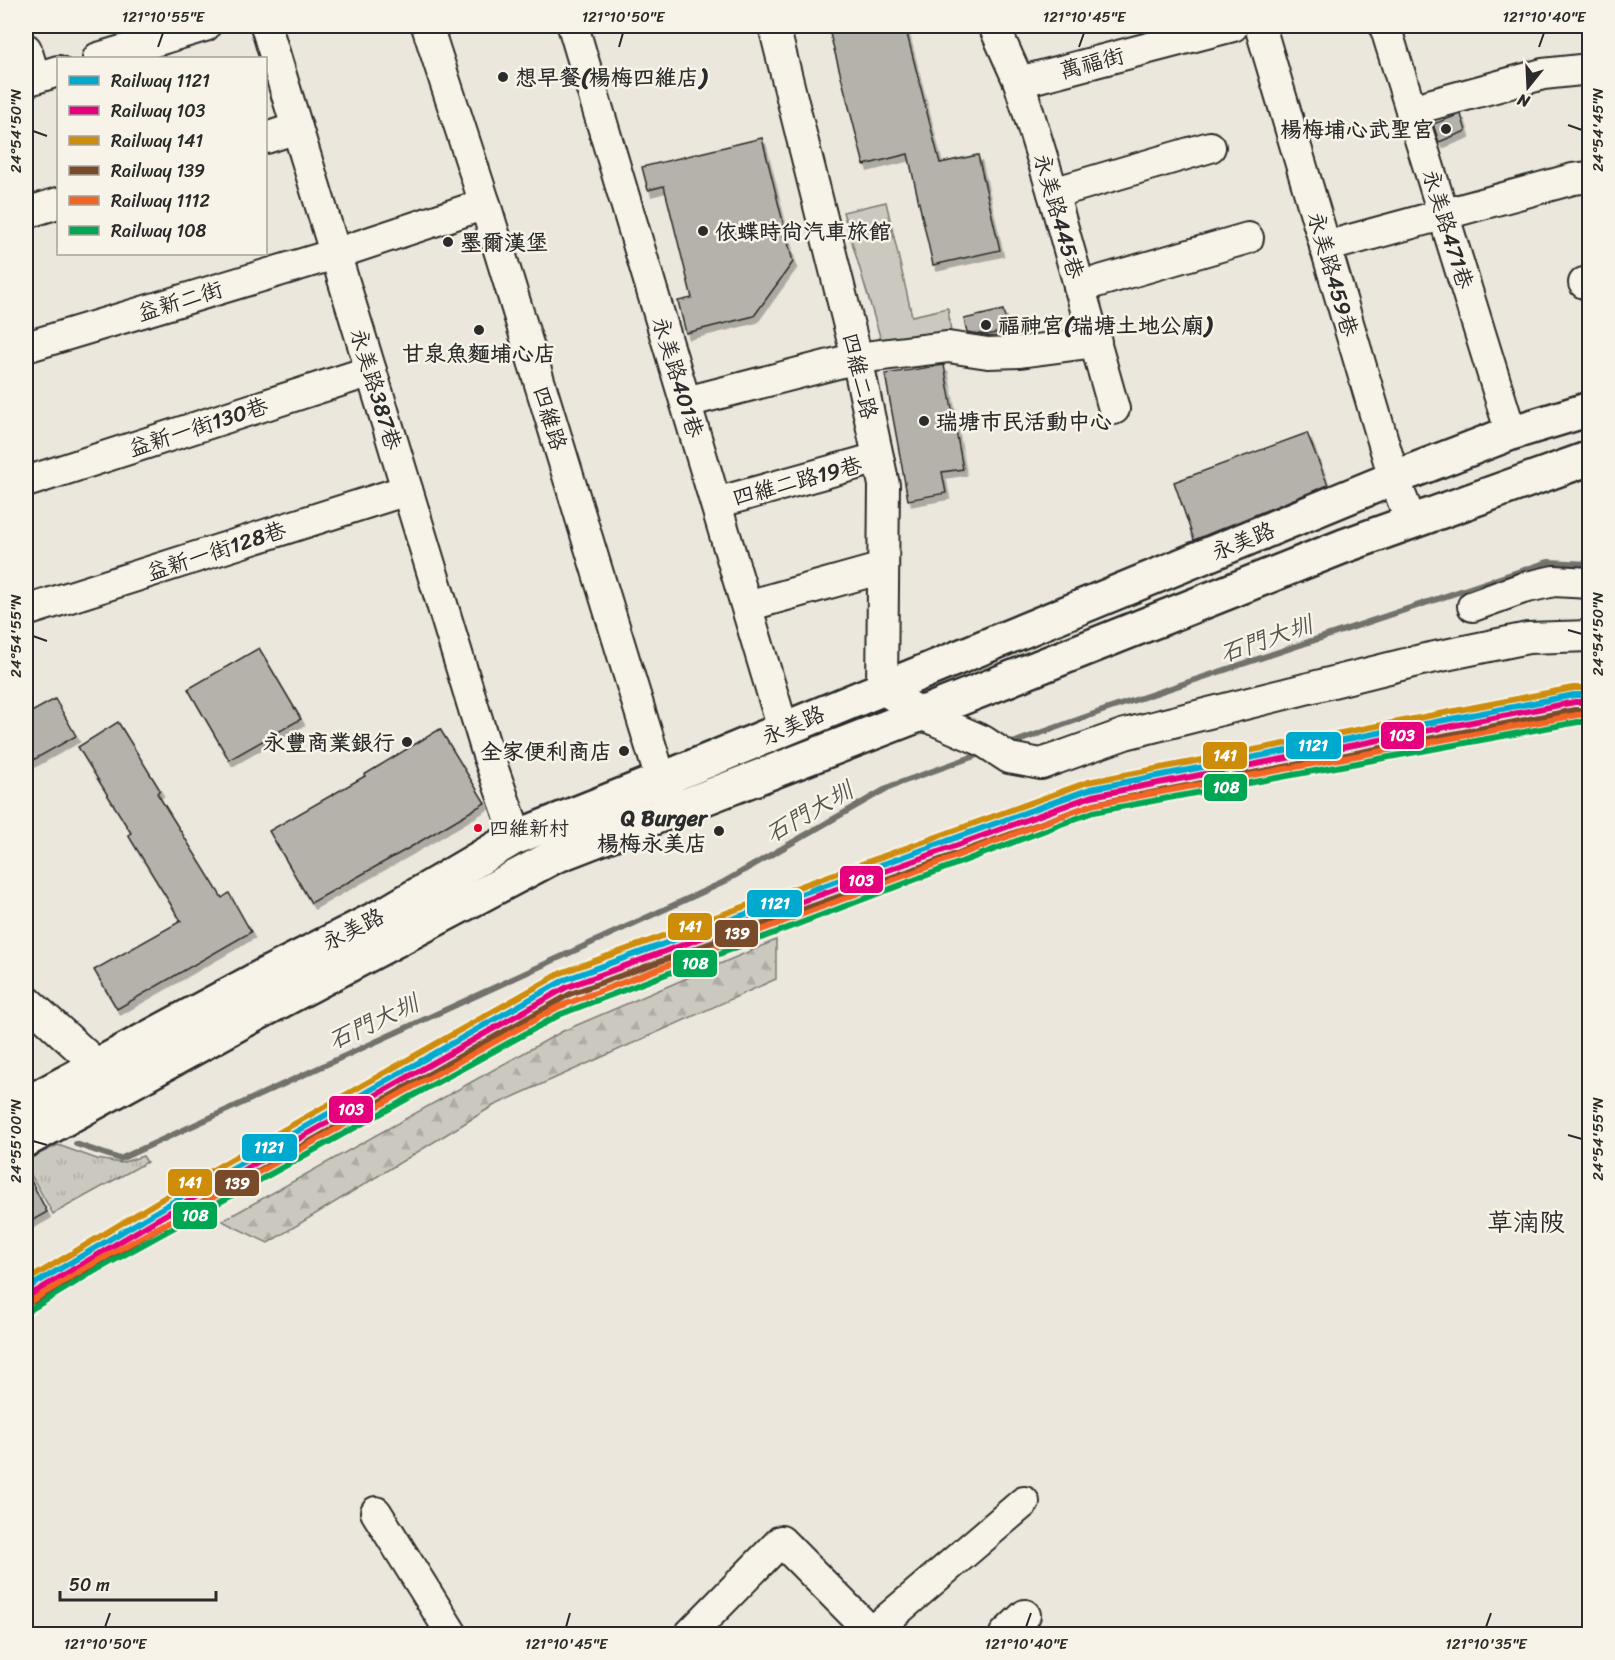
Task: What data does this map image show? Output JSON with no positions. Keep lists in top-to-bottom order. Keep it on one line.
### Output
{"streets":{"main road":["永美路"],"street":["萬福街","永美路445巷","永美路471巷","永美路459巷","益新二街","四維二路","永美路401巷","永美路387巷","四維路","益新一街130巷","四維二路19巷","益新一街128巷"]},"crossings":[["萬福街","永美路445巷"],["永美路471巷","永美路"],["永美路459巷","永美路"],["益新二街","永美路387巷"],["益新二街","四維路"],["四維二路","四維二路19巷"],["四維二路","永美路"],["永美路401巷","四維二路19巷"],["永美路401巷","永美路"],["永美路387巷","益新一街130巷"],["永美路387巷","永美路"],["永美路387巷","益新一街128巷"],["四維路","永美路"]],"districts":["草湳陂"],"water":["石門大圳"],"places":["想早餐(楊梅四維店)","楊梅埔心武聖宮","依蝶時尚汽車旅館","墨爾漢堡","福神宮(瑞塘土地公廟)","甘泉魚麵埔心店","瑞塘市民活動中心","永豐商業銀行","全家便利商店","四維新村","Q Burger 楊梅永美店"],"lines":["rail line 141","rail line 1121","rail line 103","rail line 139","rail line 1112","rail line 108"],"legend":["Railway 1121","Railway 103","Railway 141","Railway 139","Railway 1112","Railway 108"],"scale_bar":"50 m","north":"bottom","coordinates":["121°10'55\"E","121°10'50\"E","121°10'45\"E","121°10'40\"E","24°54'45\"N","24°54'50\"N","24°54'55\"N","24°55'00\"N","121°10'35\"E"]}
